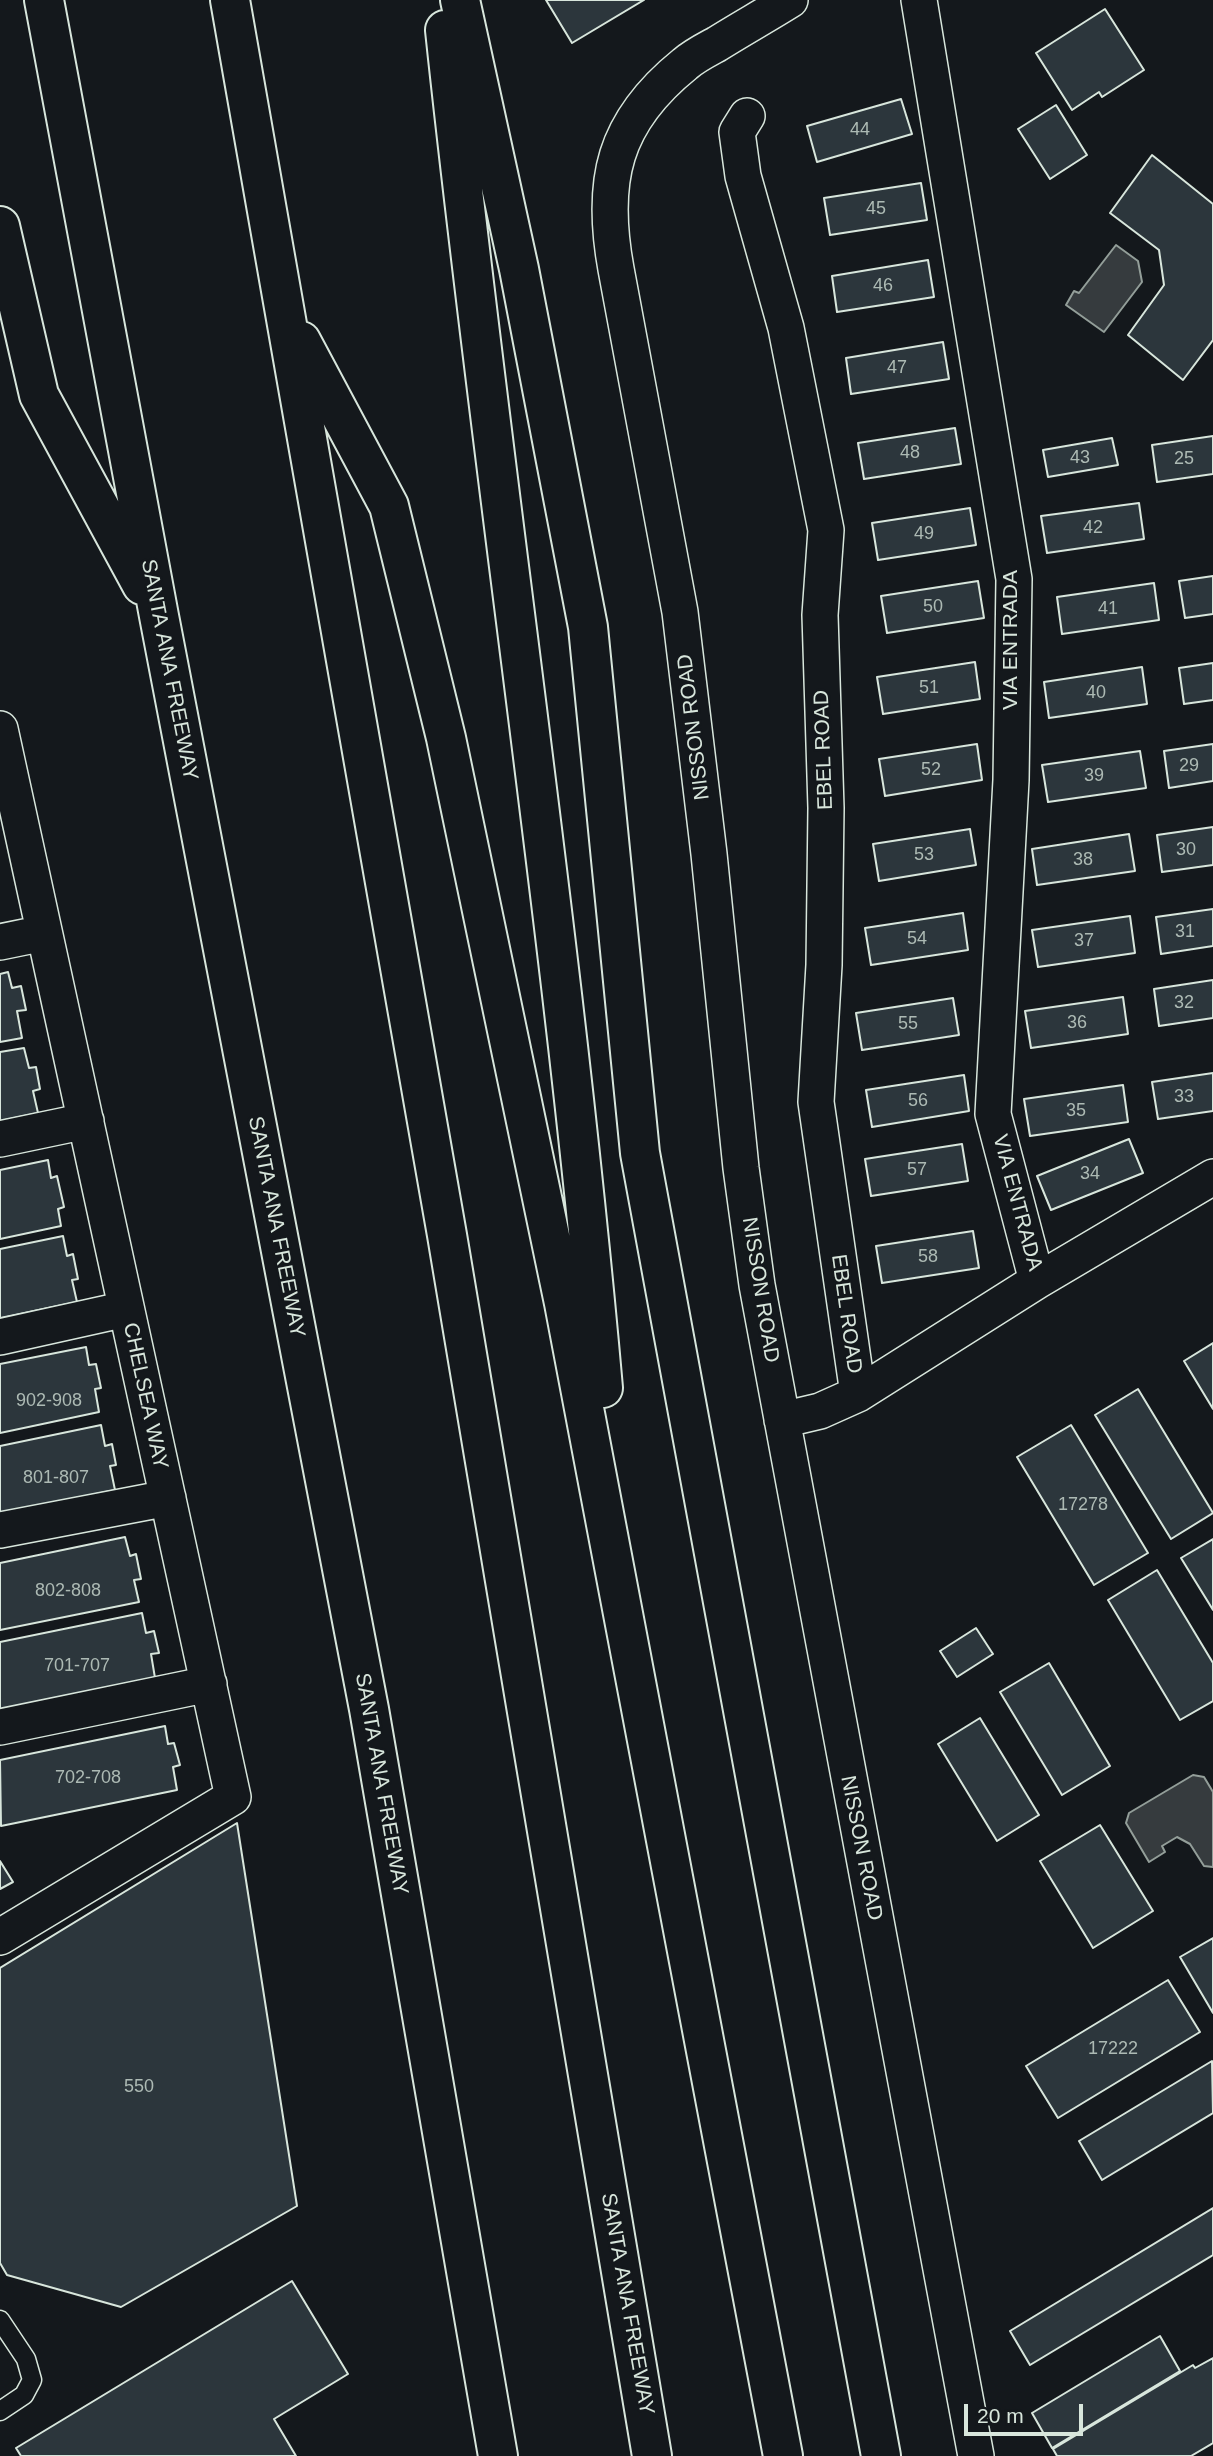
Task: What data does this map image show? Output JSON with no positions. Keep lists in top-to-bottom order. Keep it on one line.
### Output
{"streets":{"highway":["SANTA ANA FREEWAY"],"street":["VIA ENTRADA","NISSON ROAD","EBEL ROAD","CHELSEA WAY"]},"crossings":[["VIA ENTRADA","EBEL ROAD"],["NISSON ROAD","EBEL ROAD"]],"house_numbers":["44","45","46","47","48","43","25","42","49","50","41","51","40","29","52","39","30","53","38","31","54","37","32","36","55","33","56","35","57","34","58","902-908","801-807","17278","802-808","701-707","702-708","17222","550"],"scale_bar":"20 m"}
